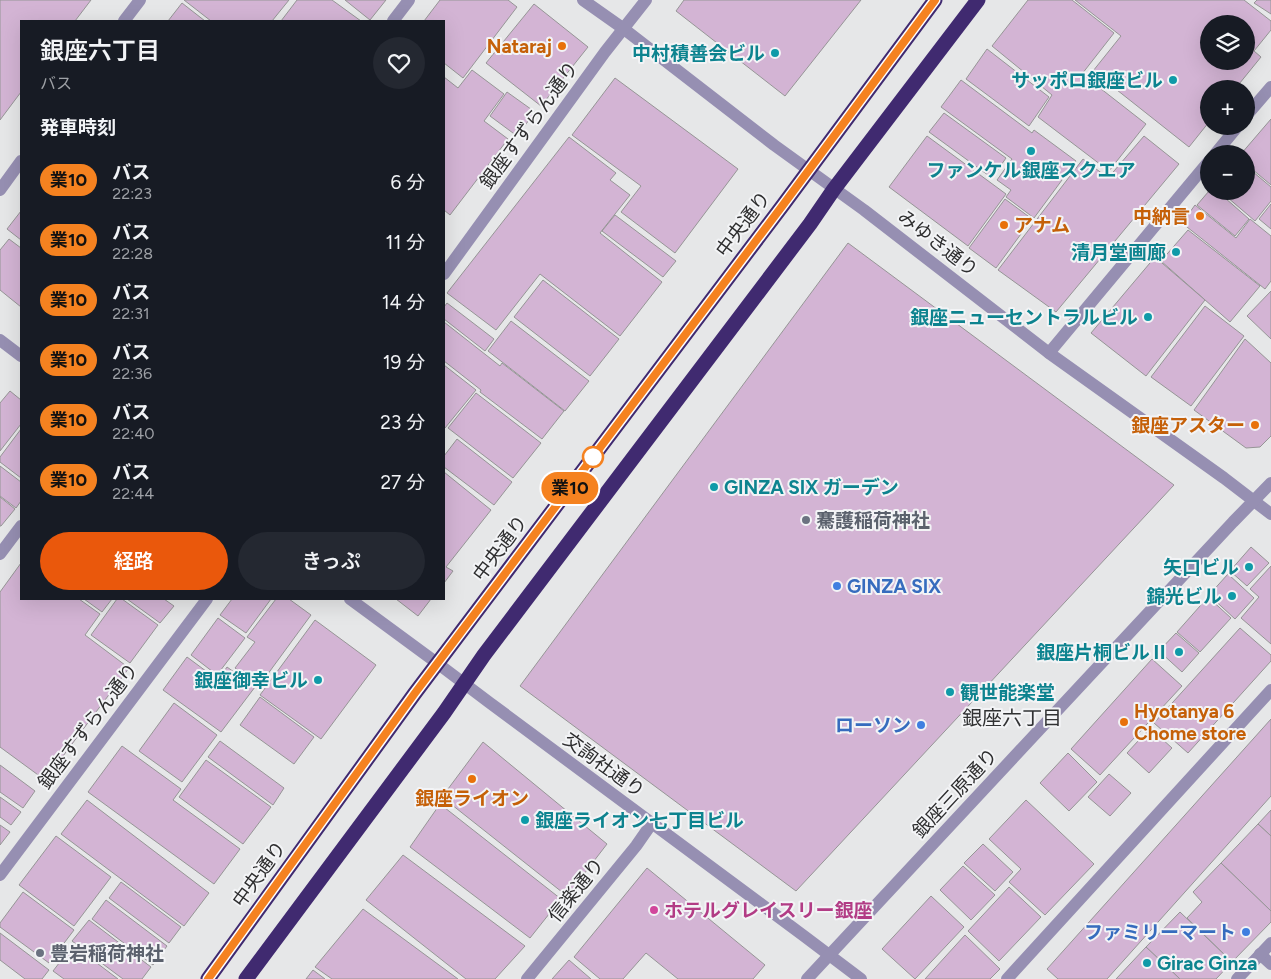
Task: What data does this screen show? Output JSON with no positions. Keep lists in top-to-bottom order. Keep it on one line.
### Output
{"streets":{"highway":["中央通り"],"street":["銀座すずらん通り","みゆき通り","交詢社通り","銀座三原通り","信楽通り"]},"crossings":[["銀座すずらん通り","みゆき通り"],["中央通り","みゆき通り"],["中央通り","交詢社通り"],["みゆき通り","銀座三原通り"],["交詢社通り","銀座三原通り"],["交詢社通り","信楽通り"]],"districts":["銀座六丁目"],"places":["Nataraj","中村積善会ビル","サッポロ銀座ビル","ファンケル銀座スクエア","中納言","アナム","清月堂画廊","銀座ニューセントラルビル","銀座アスター","GINZA SIX ガーデン","騫護稲荷神社","矢口ビル","GINZA SIX","錦光ビル","銀座片桐ビルⅡ","銀座御幸ビル","観世能楽堂","Hyotanya 6 Chome store","ローソン","銀座ライオン","銀座ライオン七丁目ビル","ホテルグレイスリー銀座","ファミリーマート","豊岩稲荷神社","Girac Ginza"],"lines":["bus line 業10"],"page":{"on_map":"業10","map_buttons":["+","−"],"heading":[["銀座六丁目","バス"],"発車時刻"],"list":[{"mark":"業10","name":"バス","note":"22:23","value":"6 分"},{"mark":"業10","name":"バス","note":"22:28","value":"11 分"},{"mark":"業10","name":"バス","note":"22:31","value":"14 分"},{"mark":"業10","name":"バス","note":"22:36","value":"19 分"},{"mark":"業10","name":"バス","note":"22:40","value":"23 分"},{"mark":"業10","name":"バス","note":"22:44","value":"27 分"}],"buttons":["経路","きっぷ"]}}
